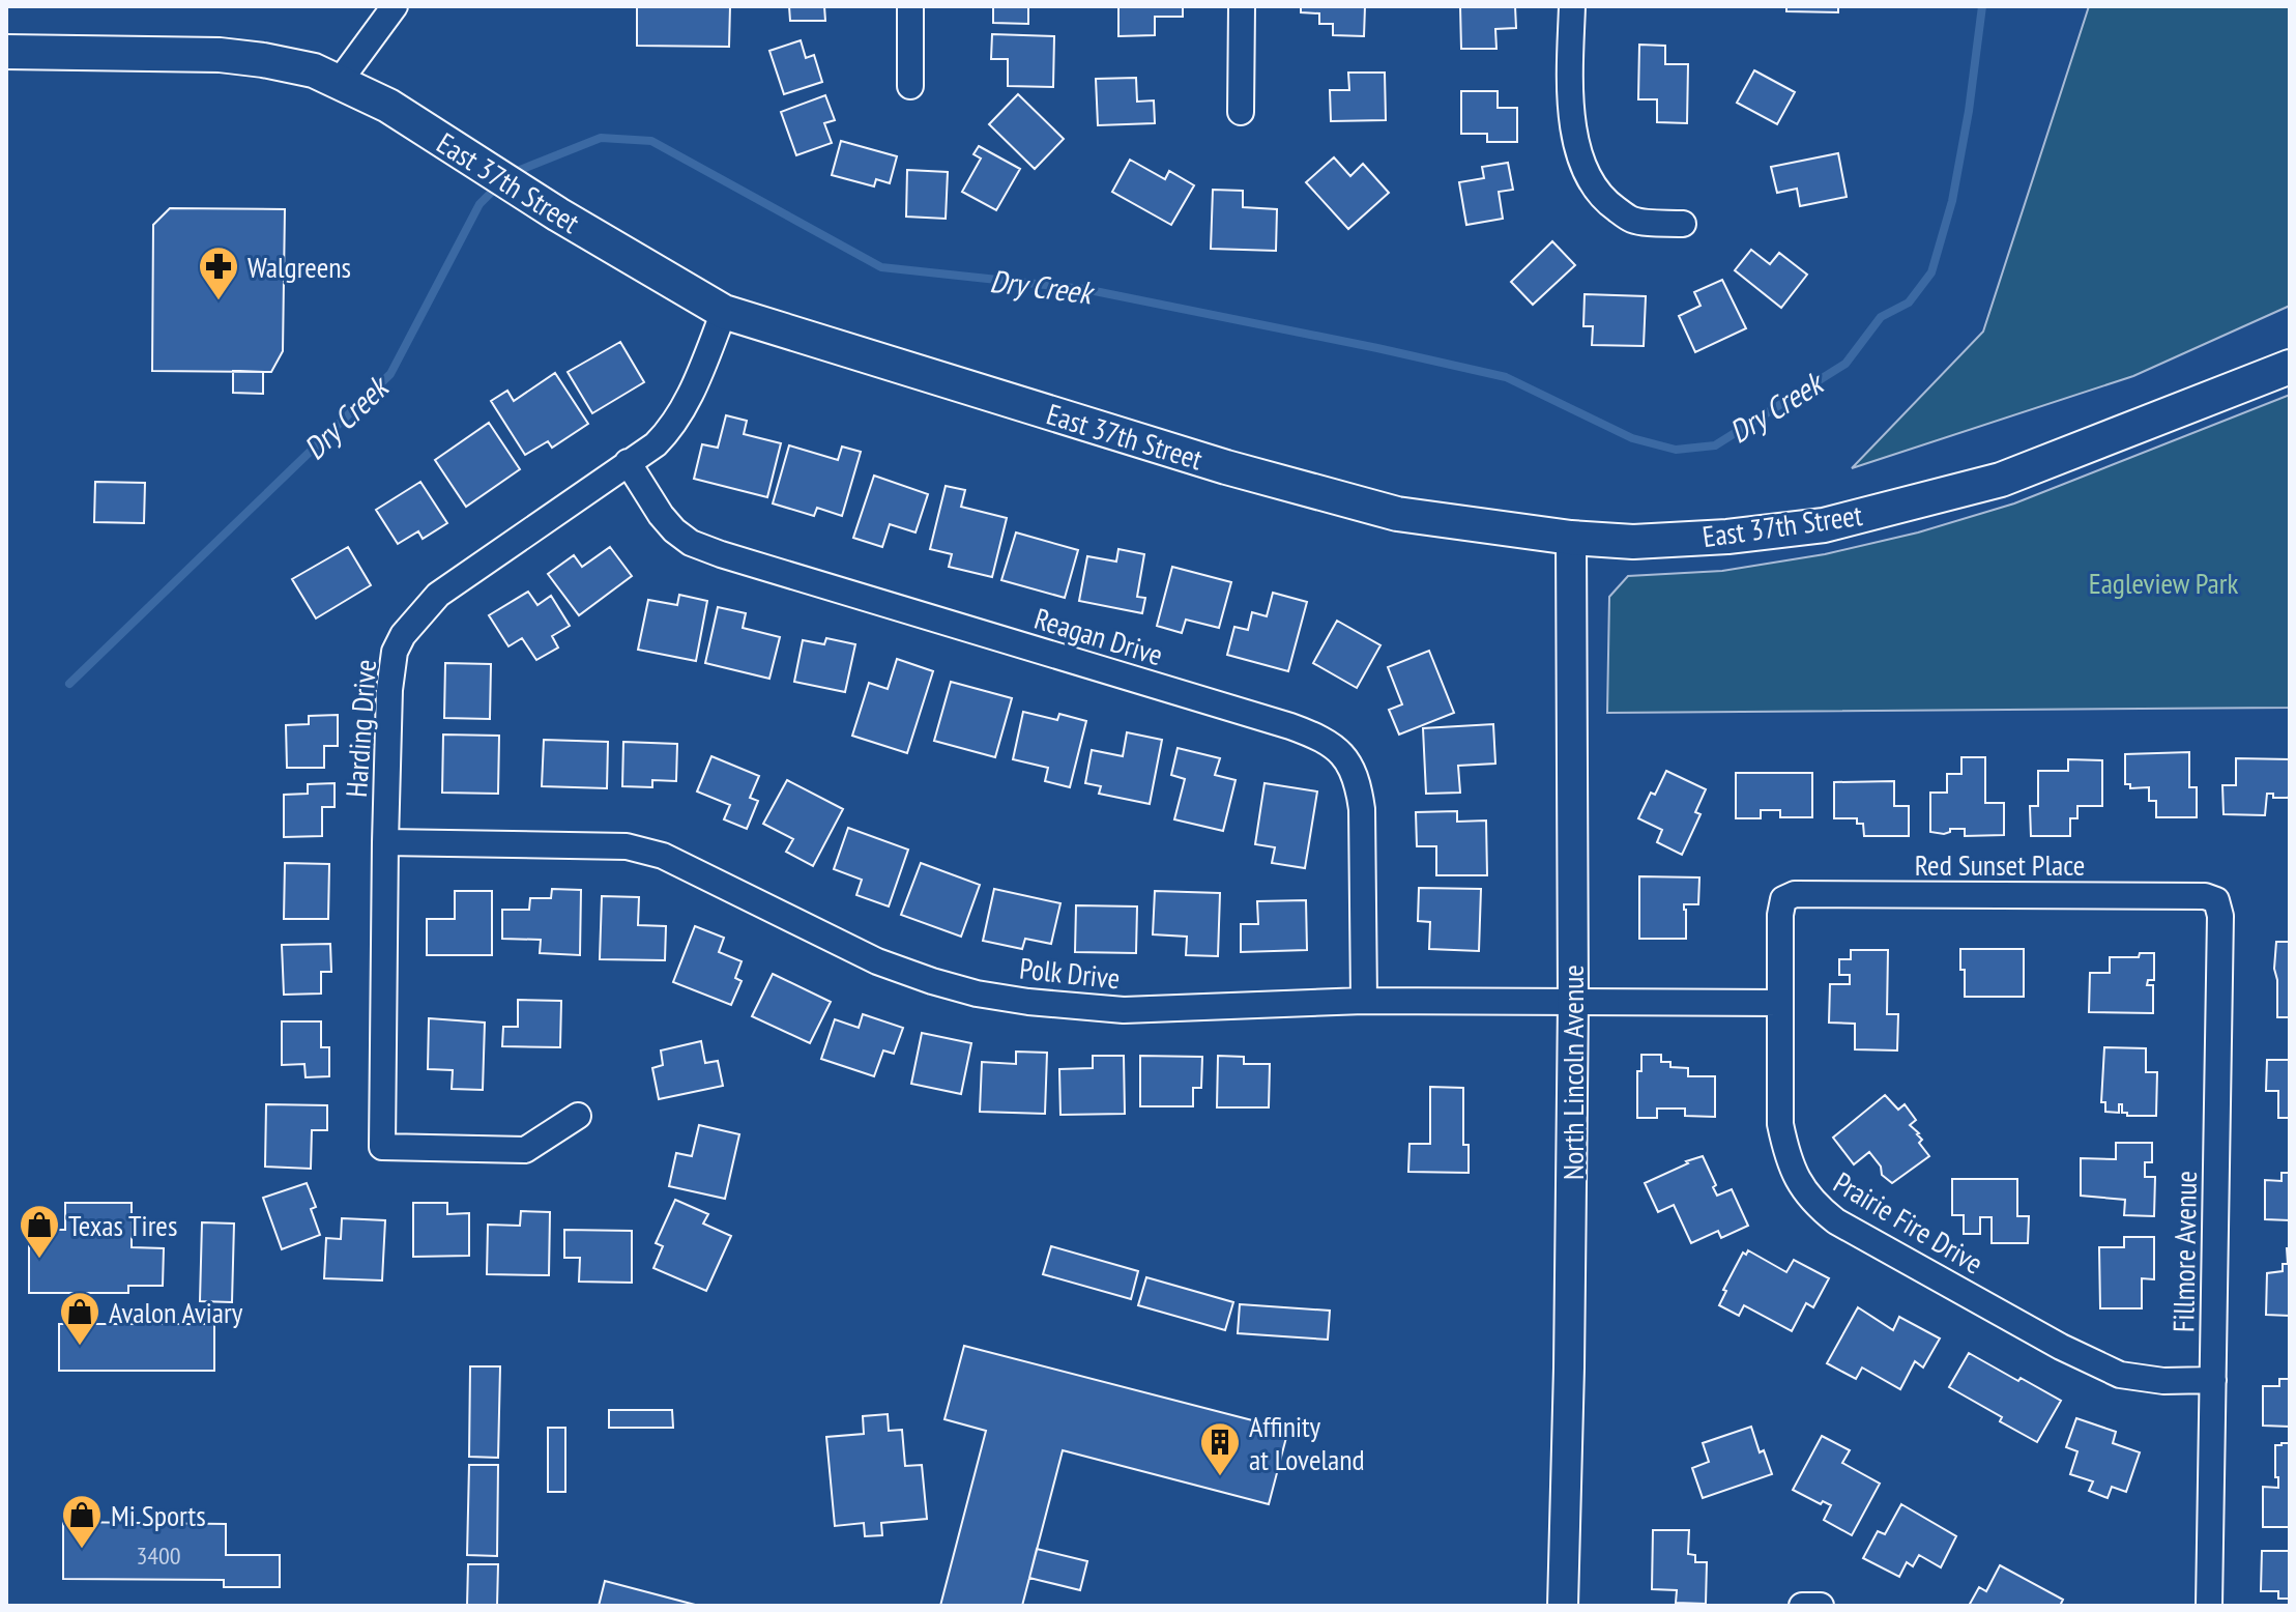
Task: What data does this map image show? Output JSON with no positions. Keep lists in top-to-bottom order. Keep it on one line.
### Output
{"streets":{"main road":["East 37th Street"],"street":["Reagan Drive","Harding Drive","Red Sunset Place","Polk Drive","North Lincoln Avenue","Prairie Fire Drive","Fillmore Avenue"]},"crossings":[["East 37th Street","Harding Drive"],["East 37th Street","North Lincoln Avenue"],["Reagan Drive","Harding Drive"],["Reagan Drive","Polk Drive"],["Harding Drive","Polk Drive"],["Red Sunset Place","Prairie Fire Drive"],["Red Sunset Place","Fillmore Avenue"],["Polk Drive","North Lincoln Avenue"],["Polk Drive","Prairie Fire Drive"],["Prairie Fire Drive","Fillmore Avenue"]],"water":["Dry Creek"],"parks":["Eagleview Park"],"places":{"pharmacy":["Walgreens"],"shop":["Texas Tires","Avalon Aviary","Mi Sports"],"building":["Affinity at Loveland"]},"house_numbers":["3400"]}
